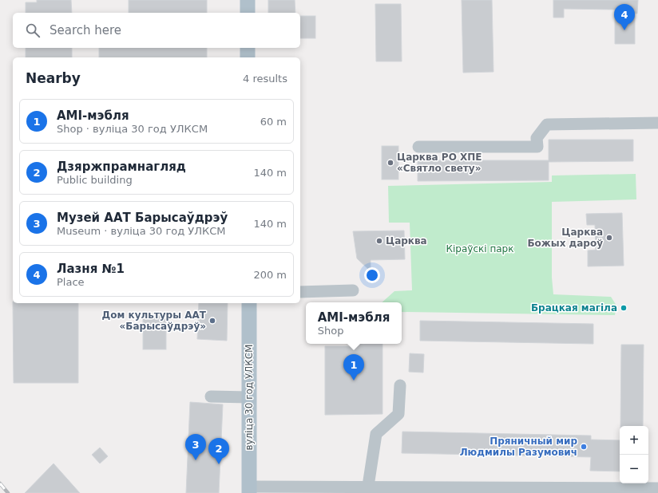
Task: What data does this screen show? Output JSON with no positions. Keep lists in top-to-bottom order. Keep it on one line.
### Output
{"streets":{"main road":["вуліца 30 год УЛКСМ"]},"parks":["Кіраўскі парк"],"places":["Царква РО ХПЕ «Святло свету»","Царква Божых дароў","Царква","Брацкая магіла","Дом культуры ААТ «Барысаўдрэў»","Пряничный мир Людмилы Разумович"],"page":{"pins":["4","1","3","2"],"search":"Search here","heading":["Nearby","4 results"],"list":[{"mark":"1","name":"AMI-мэбля","note":"Shop · вуліца 30 год УЛКСМ","value":"60 m"},{"mark":"2","name":"Дзяржпрамнагляд","note":"Public building","value":"140 m"},{"mark":"3","name":"Музей ААТ Барысаўдрэў","note":"Museum · вуліца 30 год УЛКСМ","value":"140 m"},{"mark":"4","name":"Лазня №1","note":"Place","value":"200 m"}],"popup":["AMI-мэбля","Shop"],"map_buttons":["+","−"]}}
